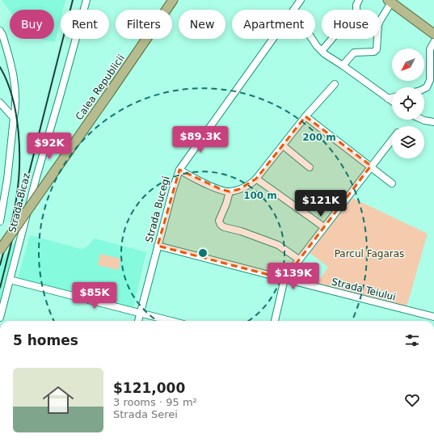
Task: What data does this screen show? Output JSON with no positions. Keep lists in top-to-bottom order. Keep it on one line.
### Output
{"streets":{"main road":["Calea Republicii"],"street":["Strada Bicaz","Strada Bucegi","Strada Teiului"]},"crossings":[["Strada Bucegi","Strada Teiului"]],"parks":["Parcul Fagaras"],"north":"bottom left","page":{"chip":["Buy","Rent","Filters","New","Apartment","House"],"price":["$89.3K","$92K","$121K","$139K","$85K"],"heading":"5 homes","list":[{"name":"$121,000","note":"3 rooms · 95 m² · Strada Serei"}]},"rings":["200 m","100 m"]}
